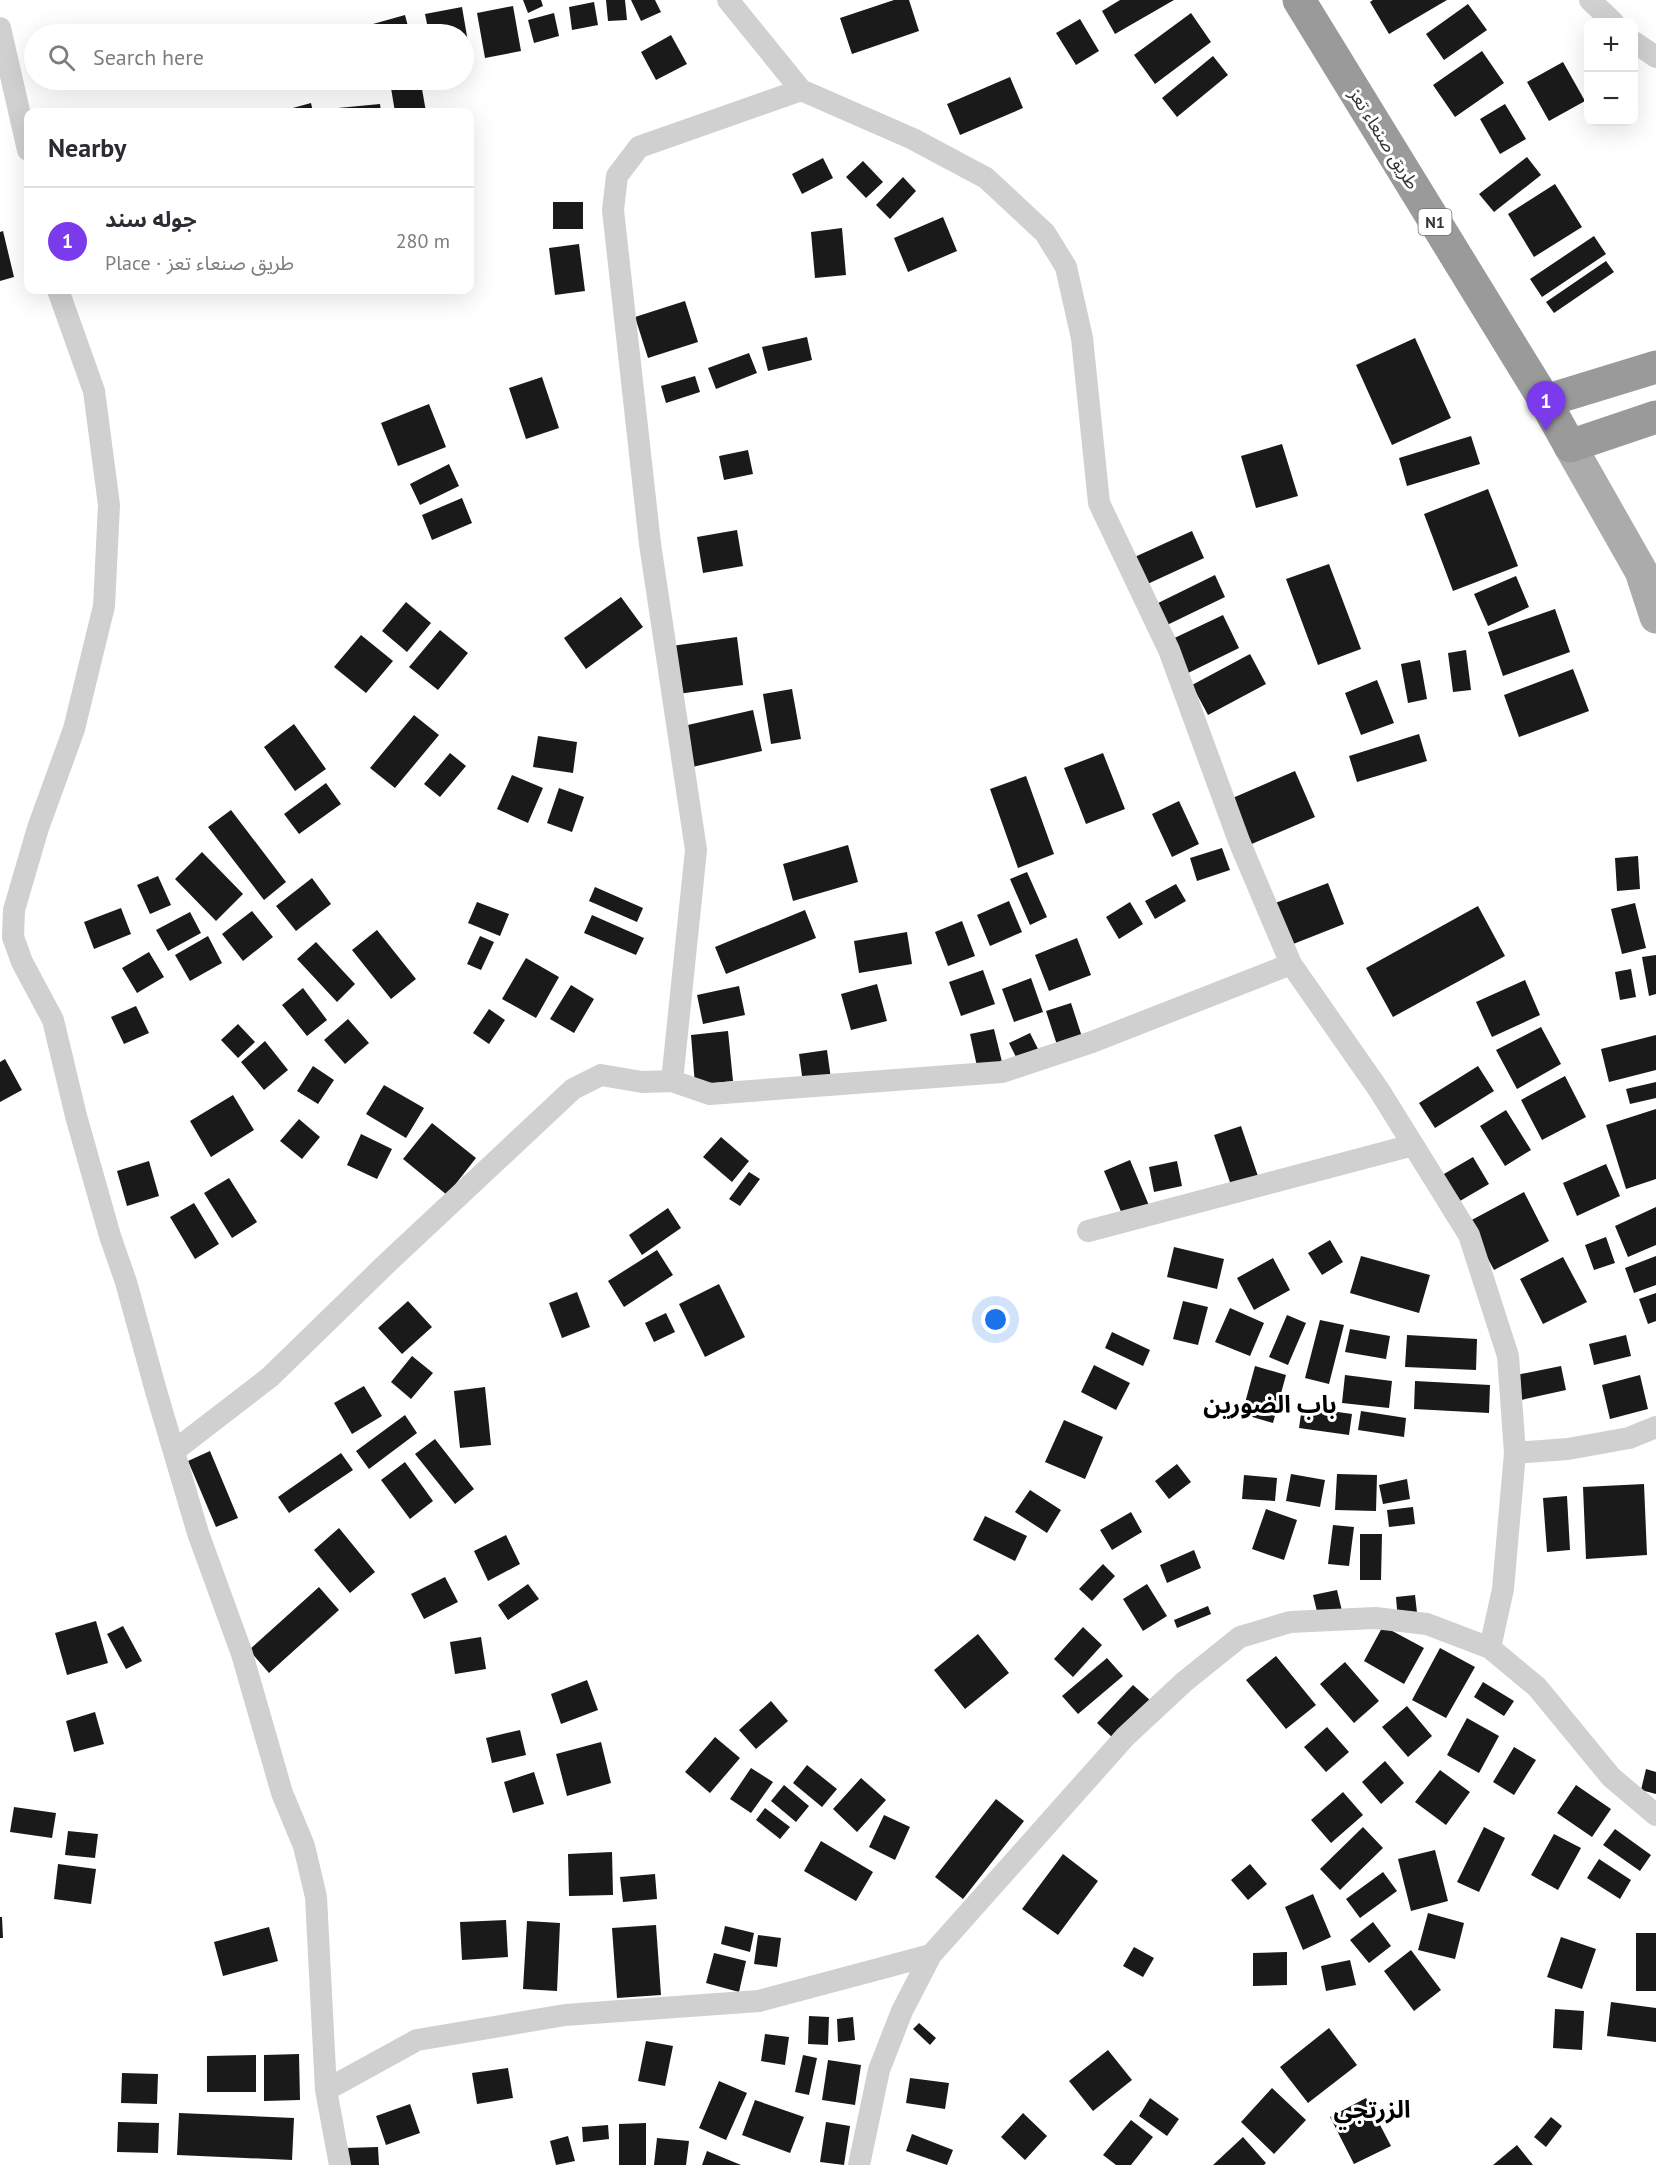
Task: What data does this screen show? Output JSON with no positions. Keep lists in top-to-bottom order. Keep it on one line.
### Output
{"streets":{"highway":["طريق صنعاء تعز","N1"]},"districts":["باب الضورين","الزرتجي"],"page":{"map_buttons":["+","−"],"search":"Search here","heading":"Nearby","list":[{"mark":"1","name":"جوله سند","note":"Place · طريق صنعاء تعز","value":"280 m"}],"pins":"1"}}
